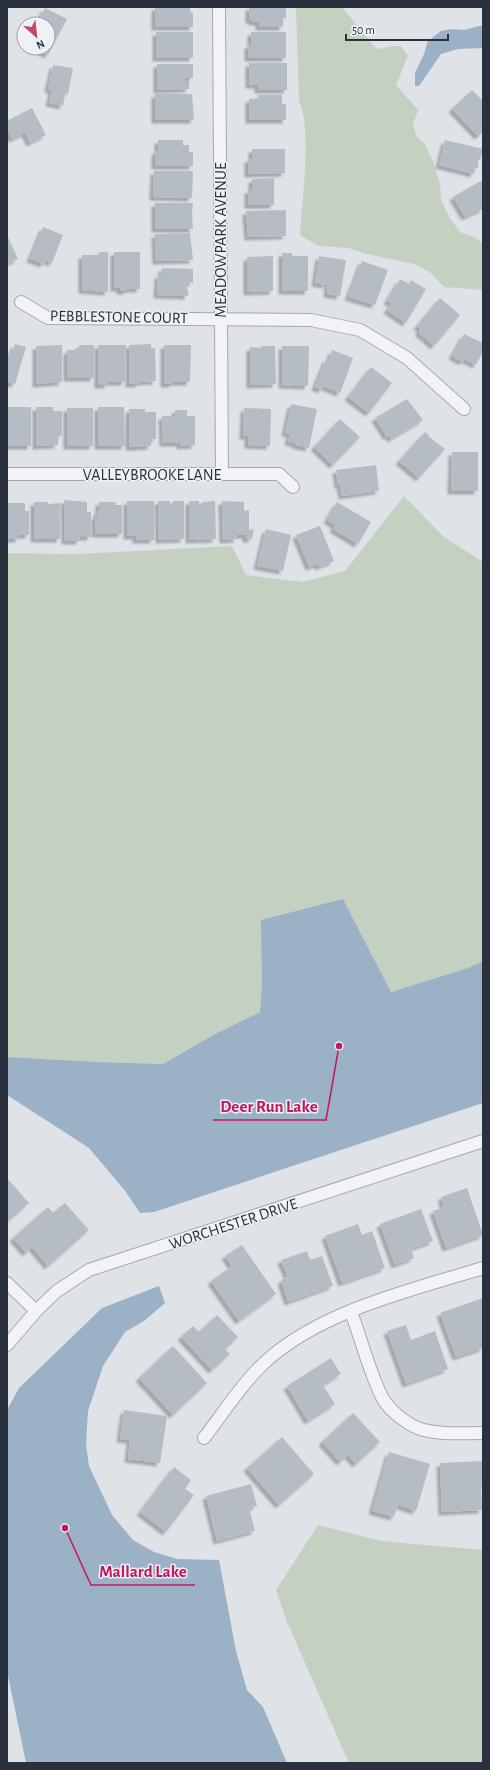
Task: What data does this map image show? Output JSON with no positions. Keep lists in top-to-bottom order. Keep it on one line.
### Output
{"streets":{"street":["MEADOWPARK AVENUE","PEBBLESTONE COURT","VALLEYBROOKE LANE","WORCHESTER DRIVE"]},"crossings":[["MEADOWPARK AVENUE","PEBBLESTONE COURT"],["MEADOWPARK AVENUE","VALLEYBROOKE LANE"]],"places":["Deer Run Lake","Mallard Lake"],"scale_bar":"50 m","north":"bottom right"}
